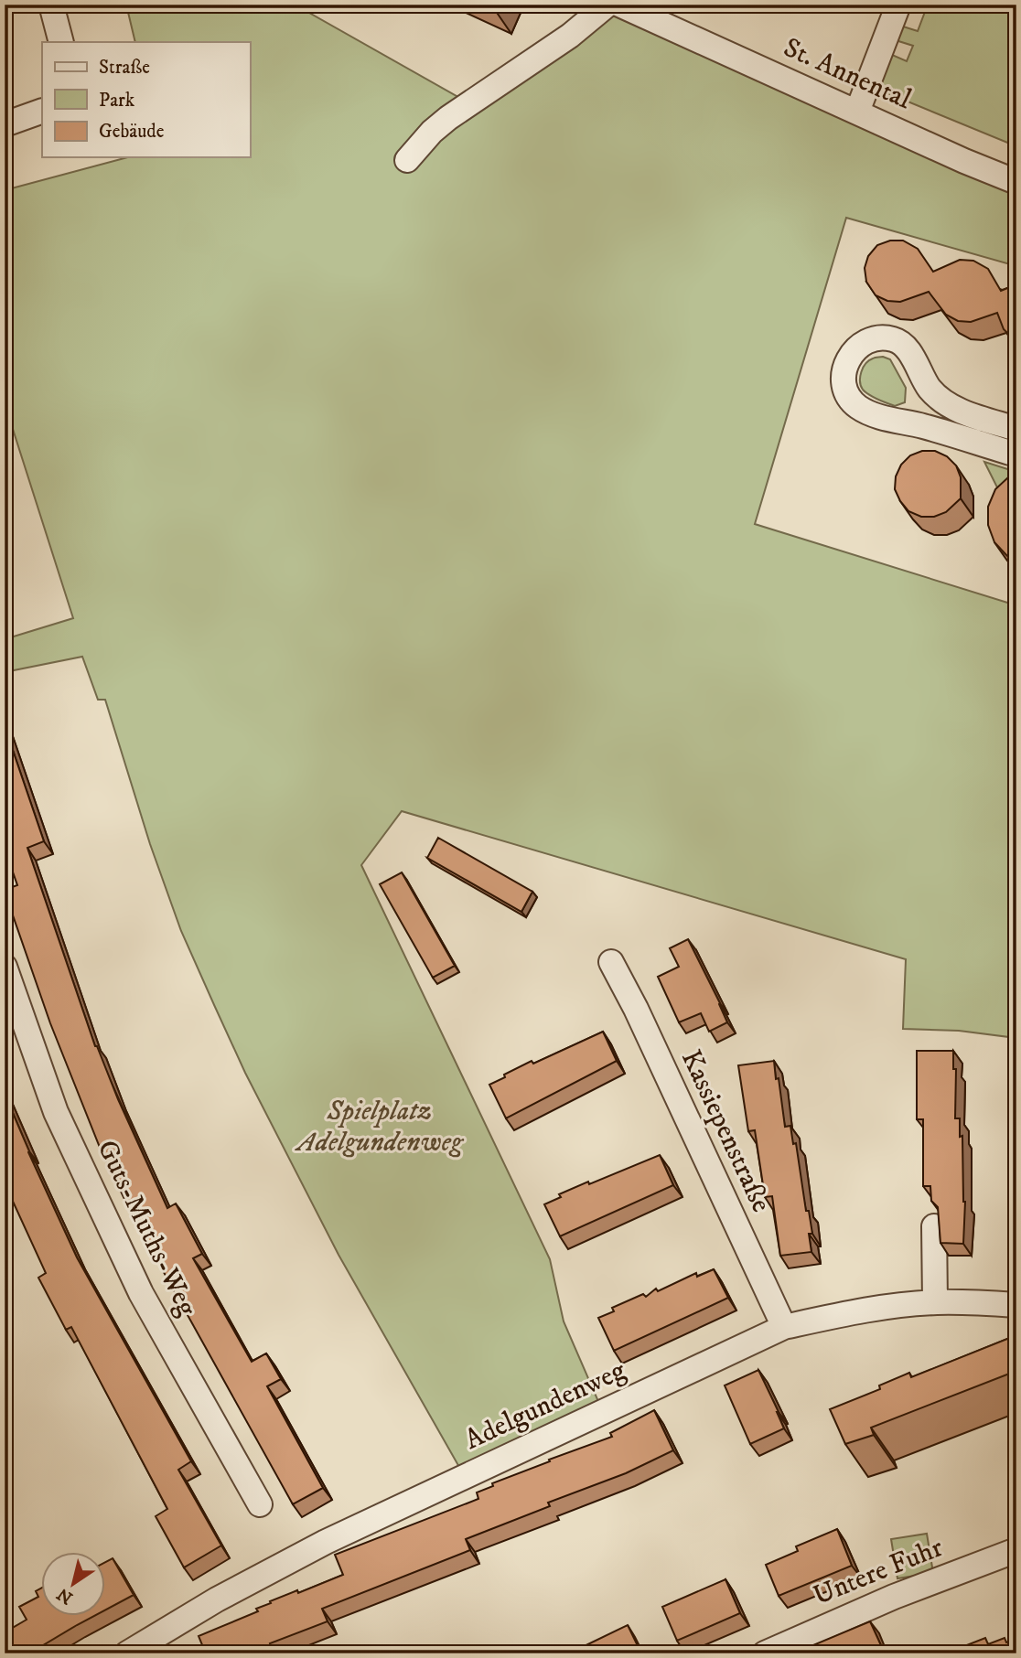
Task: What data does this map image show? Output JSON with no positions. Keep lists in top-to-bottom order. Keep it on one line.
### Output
{"streets":{"street":["St. Annental","Kassiepenstraße","Guts-Muths-Weg","Adelgundenweg","Untere Fuhr"]},"crossings":[["Kassiepenstraße","Adelgundenweg"]],"parks":["Spielplatz Adelgundenweg"],"legend":["Straße","Park","Gebäude"],"north":"bottom left"}
